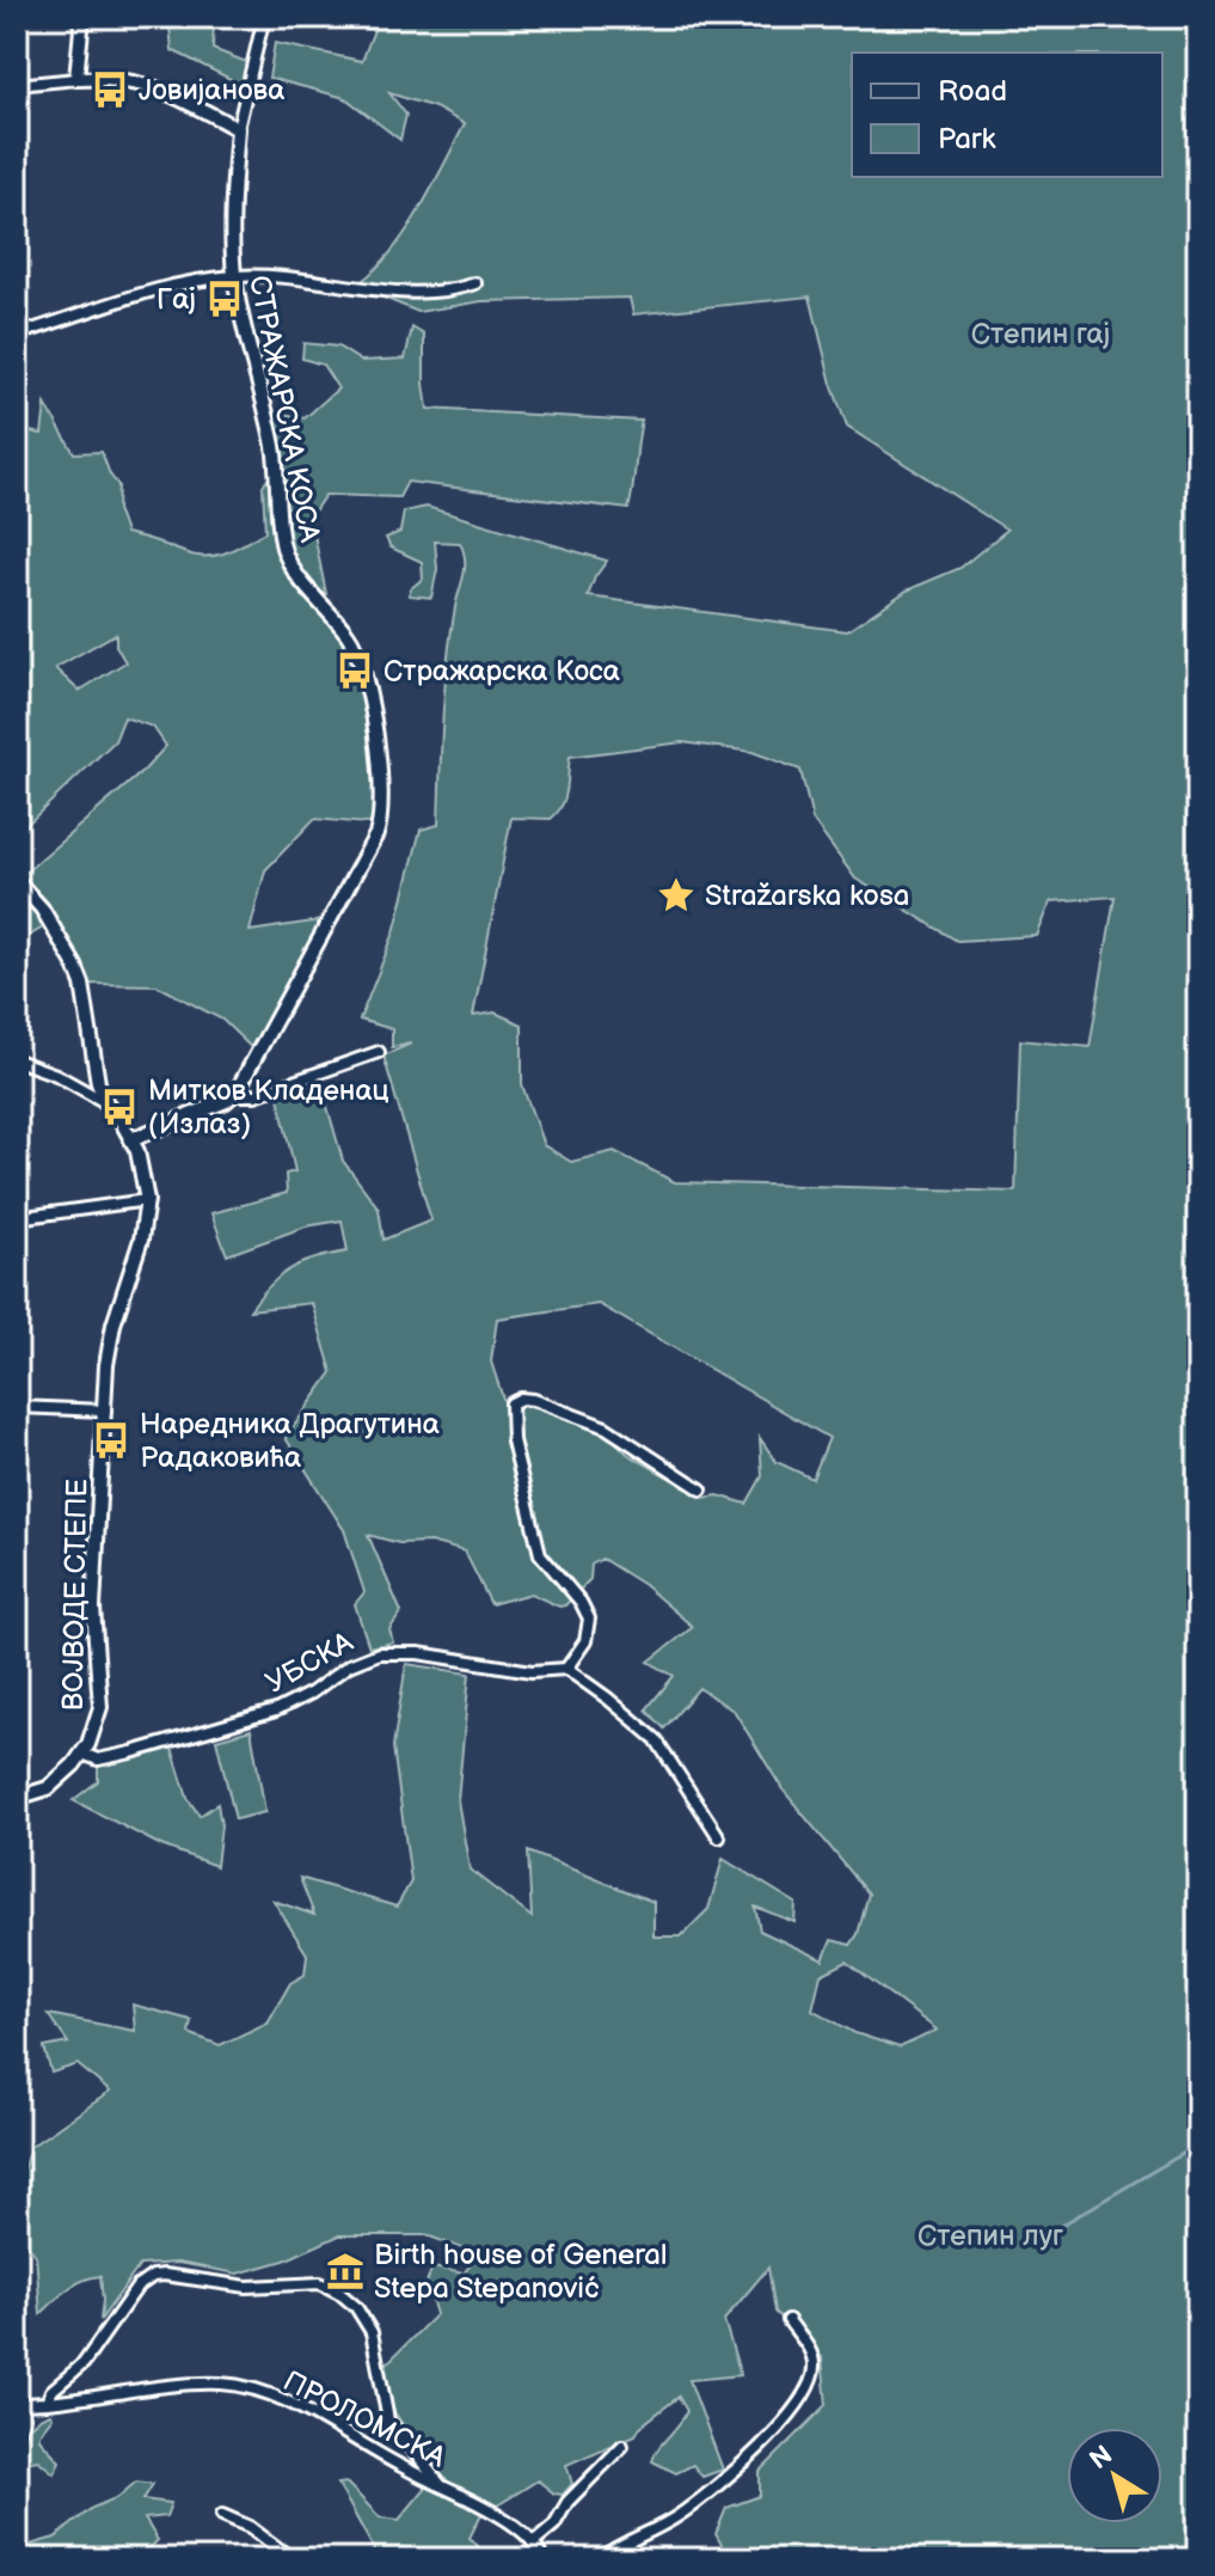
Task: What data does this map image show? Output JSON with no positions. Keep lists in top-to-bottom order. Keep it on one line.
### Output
{"streets":{"street":["СТРАЖАРСКА КОСА","ВОЈВОДЕ СТЕПЕ","УБСКА","ПРОЛОМСКА"]},"crossings":[["ВОЈВОДЕ СТЕПЕ","УБСКА"]],"parks":["Степин гај","Степин луг"],"places":{"bus stop":["Јовијанова","Гај","Стражарска Коса","Митков Кладенац (Излаз)","Наредника Драгутина Радаковића"],"place":["Stražarska kosa"],"museum":["Birth house of General Stepa Stepanović"]},"legend":["Road","Park"],"north":"top left"}
